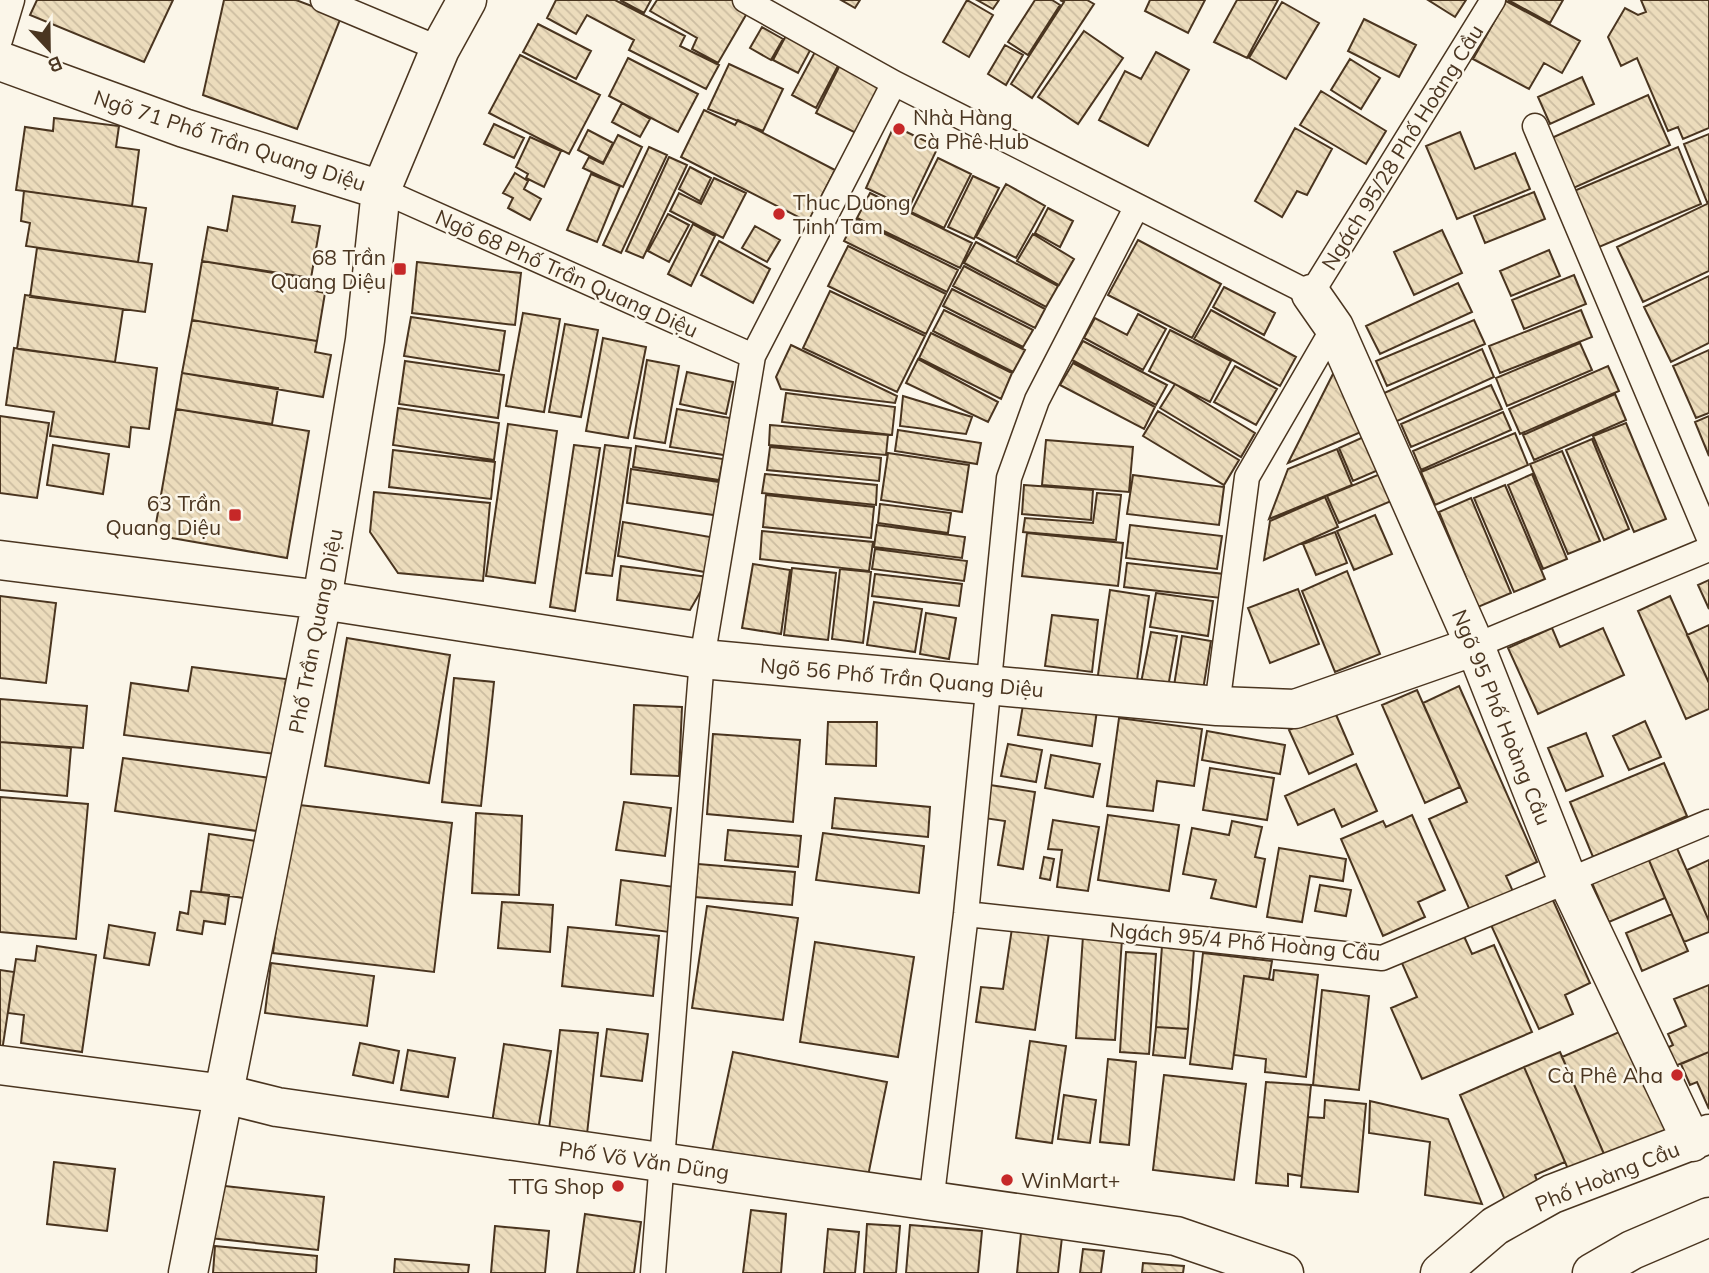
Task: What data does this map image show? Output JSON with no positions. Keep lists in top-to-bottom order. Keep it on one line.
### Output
{"streets":{"street":["Ngõ 71 Phố Trần Quang Diệu","Phố Trần Quang Diệu","Ngõ 56 Phố Trần Quang Diệu","Ngõ 95 Phố Hoàng Cầu","Phố Võ Văn Dũng","Phố Hoàng Cầu"],"lane":["Ngách 95/28 Phố Hoàng Cầu","Ngõ 68 Phố Trần Quang Diệu","Ngách 95/4 Phố Hoàng Cầu"]},"crossings":[["Ngõ 71 Phố Trần Quang Diệu","Ngõ 68 Phố Trần Quang Diệu"],["Ngõ 71 Phố Trần Quang Diệu","Phố Trần Quang Diệu"],["Ngách 95/28 Phố Hoàng Cầu","Ngõ 95 Phố Hoàng Cầu"],["Ngõ 68 Phố Trần Quang Diệu","Phố Trần Quang Diệu"],["Phố Trần Quang Diệu","Ngõ 56 Phố Trần Quang Diệu"],["Phố Trần Quang Diệu","Phố Võ Văn Dũng"],["Ngõ 56 Phố Trần Quang Diệu","Ngõ 95 Phố Hoàng Cầu"],["Ngõ 95 Phố Hoàng Cầu","Ngách 95/4 Phố Hoàng Cầu"],["Ngõ 95 Phố Hoàng Cầu","Phố Hoàng Cầu"]],"places":{"other":["Nhà Hàng Cà Phê Hub","Thuc Duong Tinh Tam","Cà Phê Aha","WinMart+","TTG Shop"],"transit":["68 Trần Quang Diệu","63 Trần Quang Diệu"]},"north":"bottom"}
